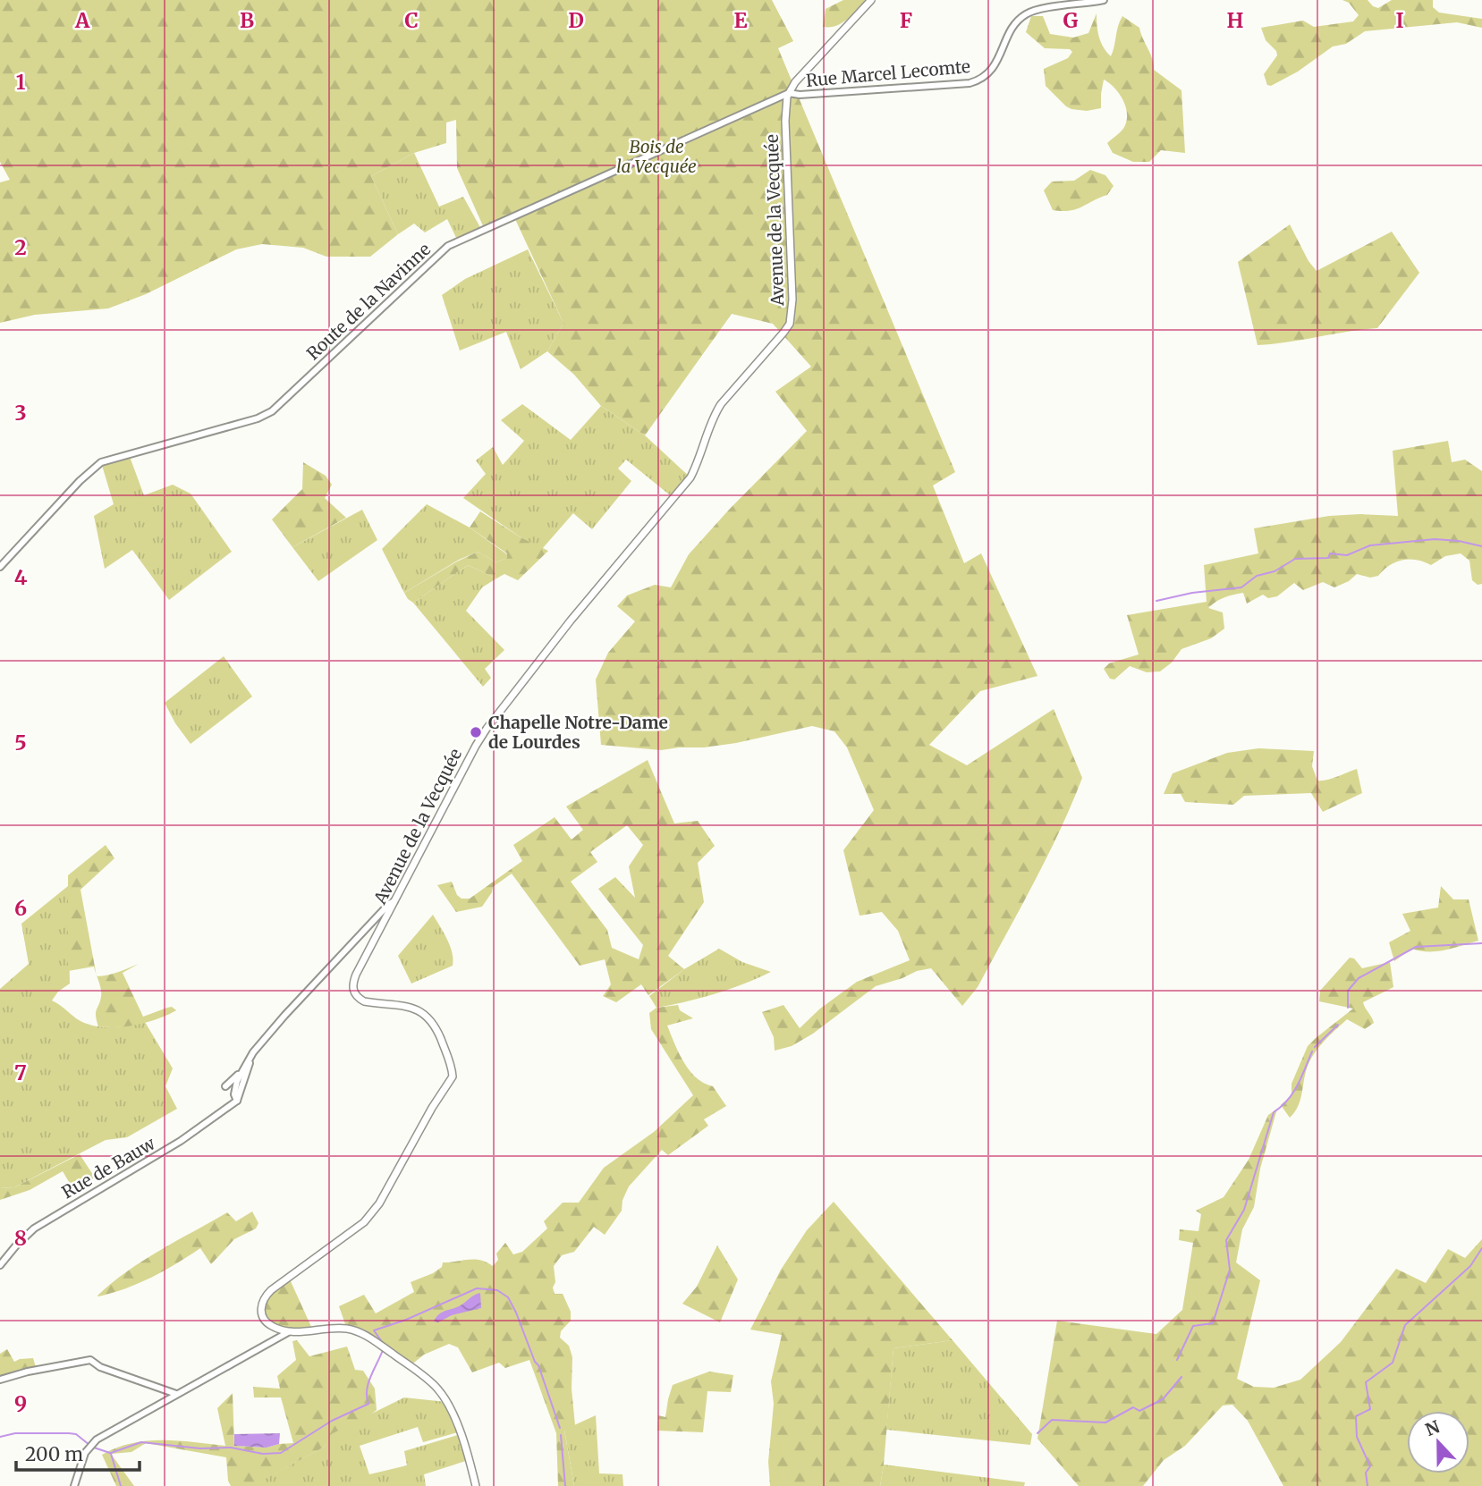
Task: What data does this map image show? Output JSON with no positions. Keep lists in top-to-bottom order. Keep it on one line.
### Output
{"streets":{"main road":["Avenue de la Vecquée"],"street":["Rue Marcel Lecomte","Route de la Navinne","Rue de Bauw"]},"crossings":[["Rue Marcel Lecomte","Avenue de la Vecquée"],["Rue Marcel Lecomte","Route de la Navinne"],["Avenue de la Vecquée","Route de la Navinne"]],"parks":["Bois de la Vecquée"],"places":["Chapelle Notre-Dame de Lourdes"],"scale_bar":"200 m","north":"top","grid":{"columns":["A","B","C","D","E","F","G","H","I"],"rows":["1","2","3","4","5","6","7","8","9"]}}
